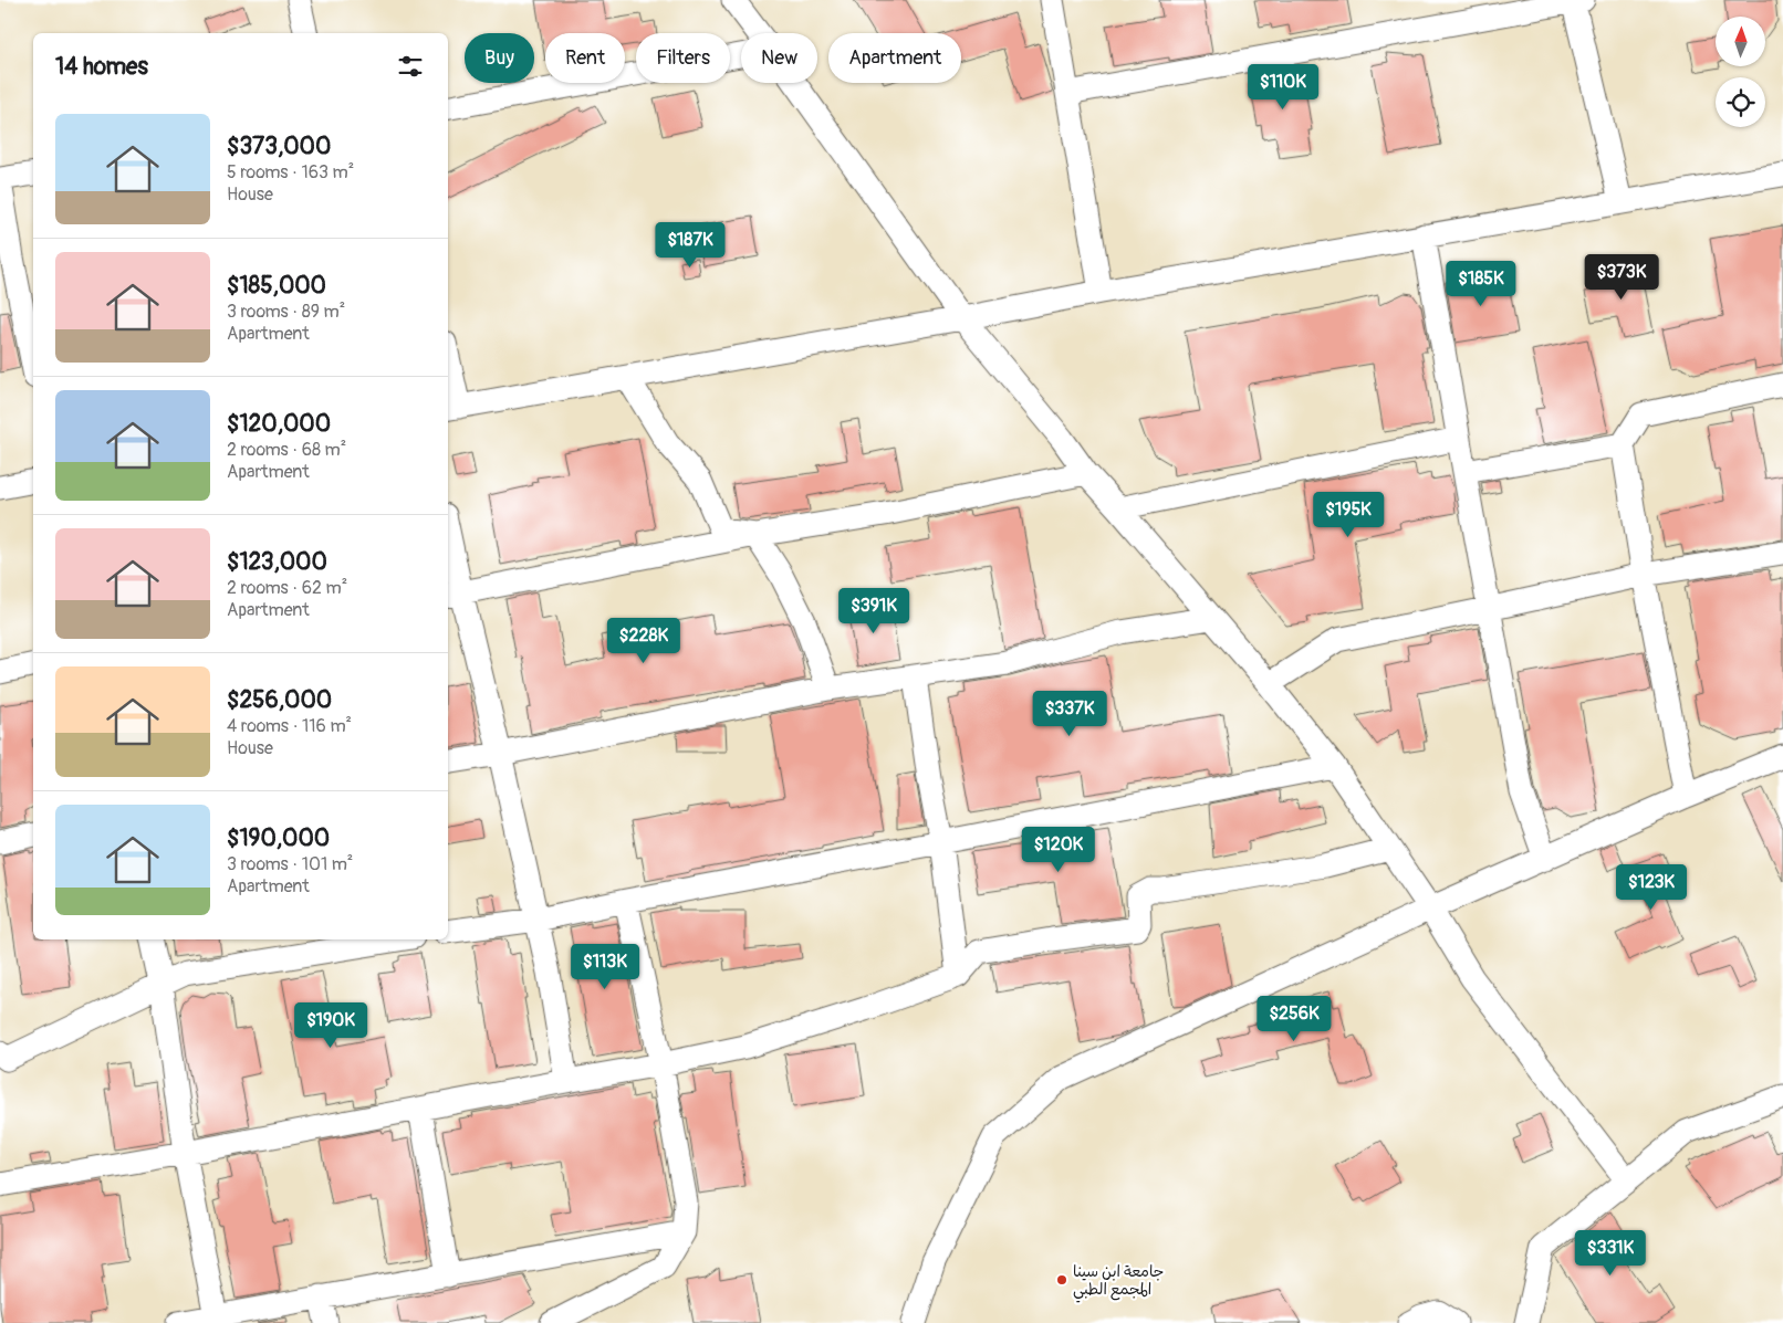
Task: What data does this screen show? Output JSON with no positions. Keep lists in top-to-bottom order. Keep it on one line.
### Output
{"places":["جامعة ابن سينا المجمع الطبي"],"north":"top","page":{"chip":["Buy","Rent","Filters","New","Apartment"],"heading":"14 homes","price":["$110K","$187K","$373K","$185K","$195K","$391K","$228K","$337K","$120K","$123K","$113K","$256K","$190K","$331K"],"list":[{"name":"$373,000","note":"5 rooms · 163 m² · House"},{"name":"$185,000","note":"3 rooms · 89 m² · Apartment"},{"name":"$120,000","note":"2 rooms · 68 m² · Apartment"},{"name":"$123,000","note":"2 rooms · 62 m² · Apartment"},{"name":"$256,000","note":"4 rooms · 116 m² · House"},{"name":"$190,000","note":"3 rooms · 101 m² · Apartment"}]}}
